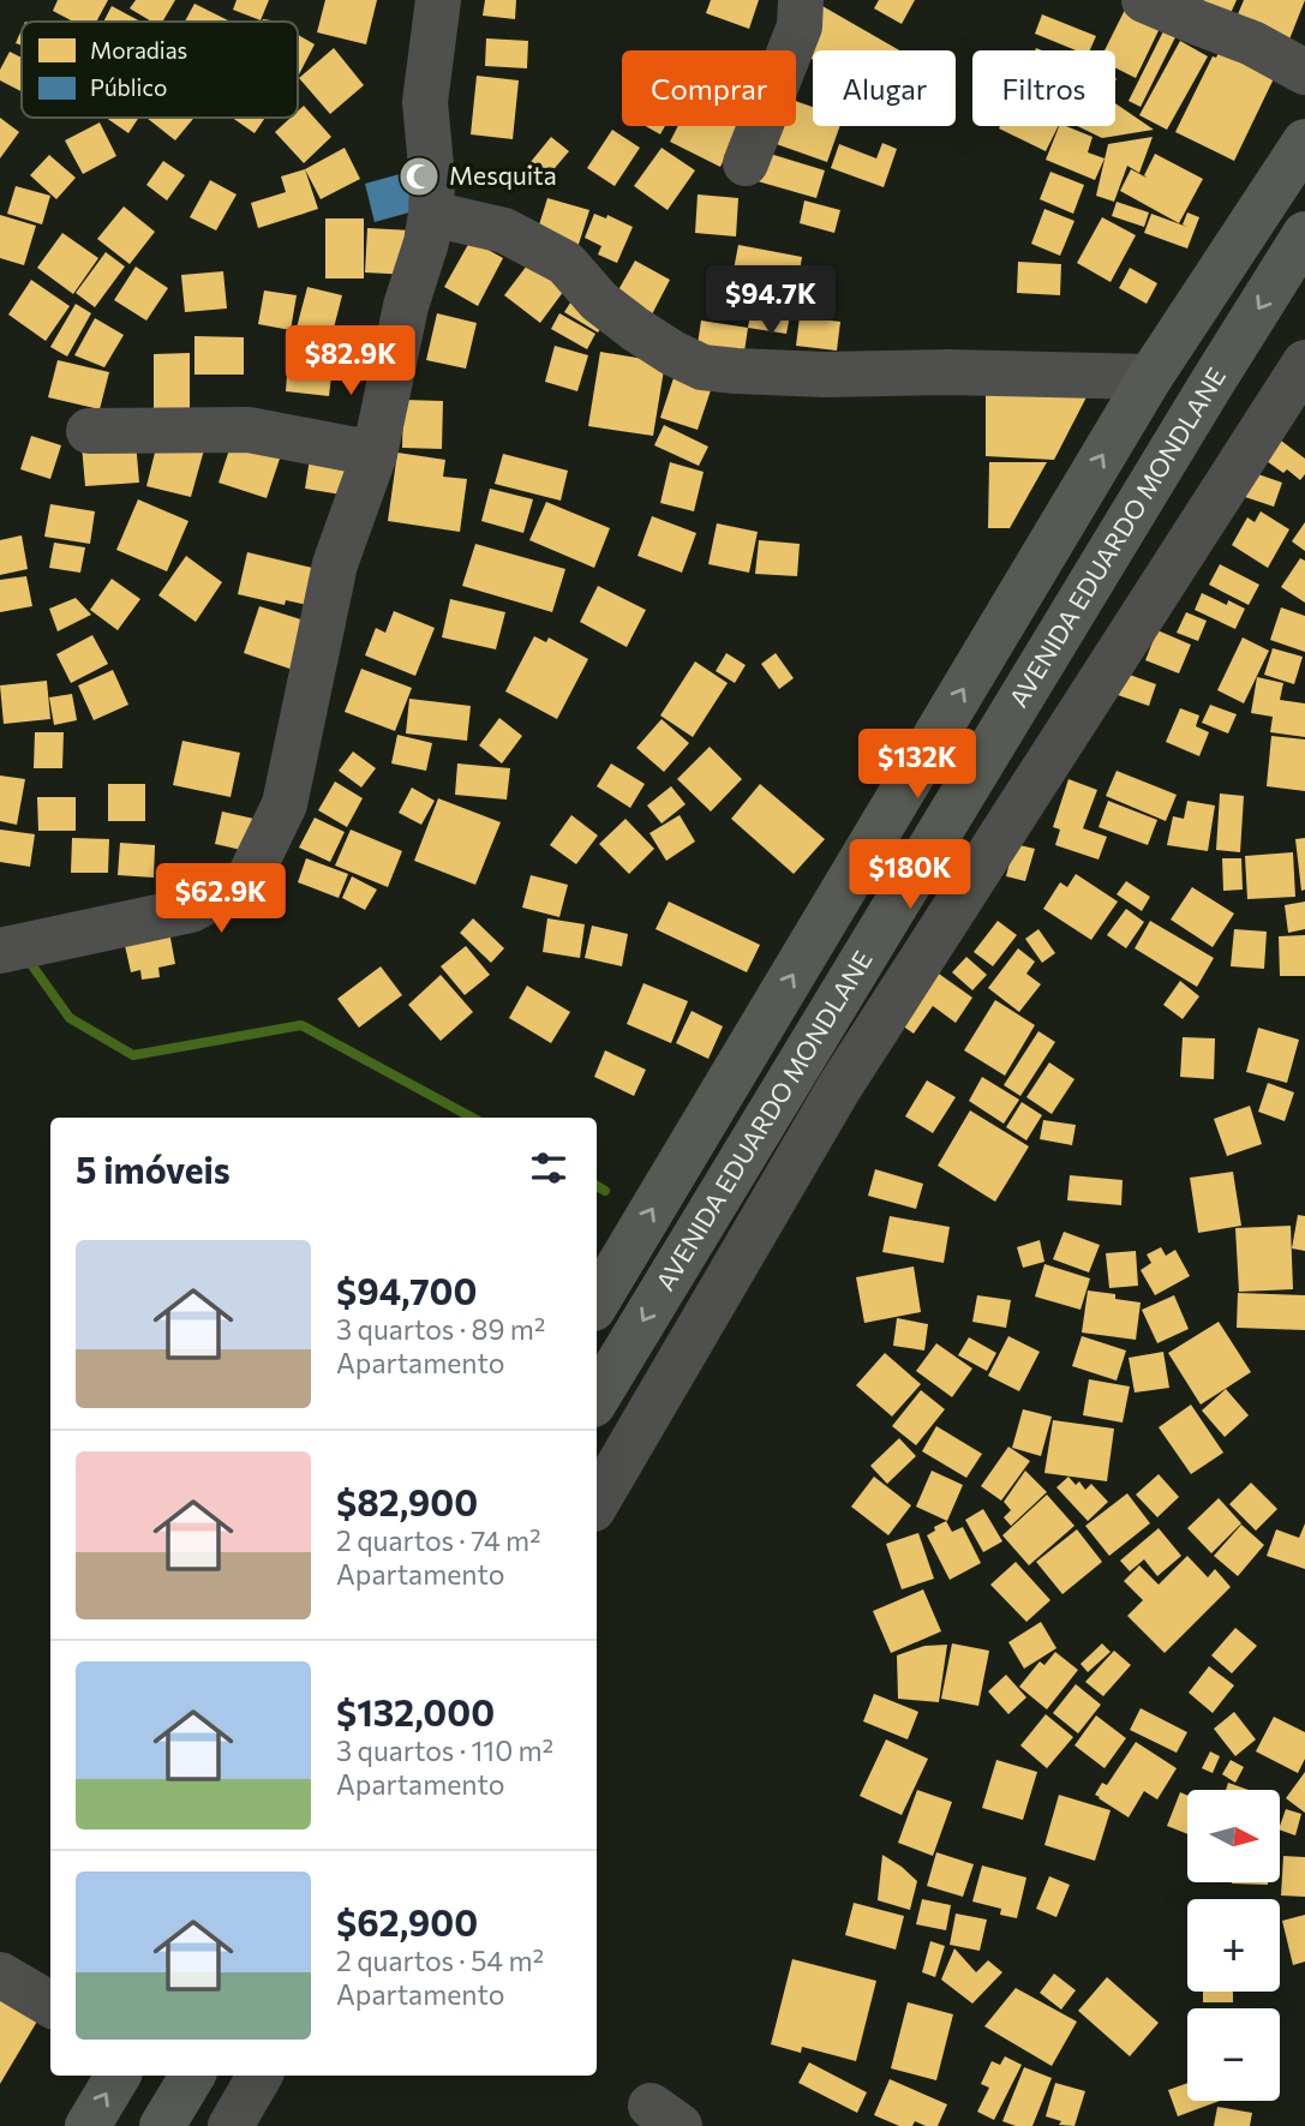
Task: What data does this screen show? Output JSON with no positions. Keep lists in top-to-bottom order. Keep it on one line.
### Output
{"streets":{"main road":["AVENIDA EDUARDO MONDLANE"]},"places":{"mosque":["Mesquita"]},"legend":["Moradias","Público"],"north":"right","page":{"chip":["Comprar","Alugar","Filtros"],"price":["$94.7K","$82.9K","$132K","$180K","$62.9K"],"heading":"5 imóveis","list":[{"name":"$94,700","note":"3 quartos · 89 m² · Apartamento"},{"name":"$82,900","note":"2 quartos · 74 m² · Apartamento"},{"name":"$132,000","note":"3 quartos · 110 m² · Apartamento"},{"name":"$62,900","note":"2 quartos · 54 m² · Apartamento"}],"map_buttons":["+","−"]}}
